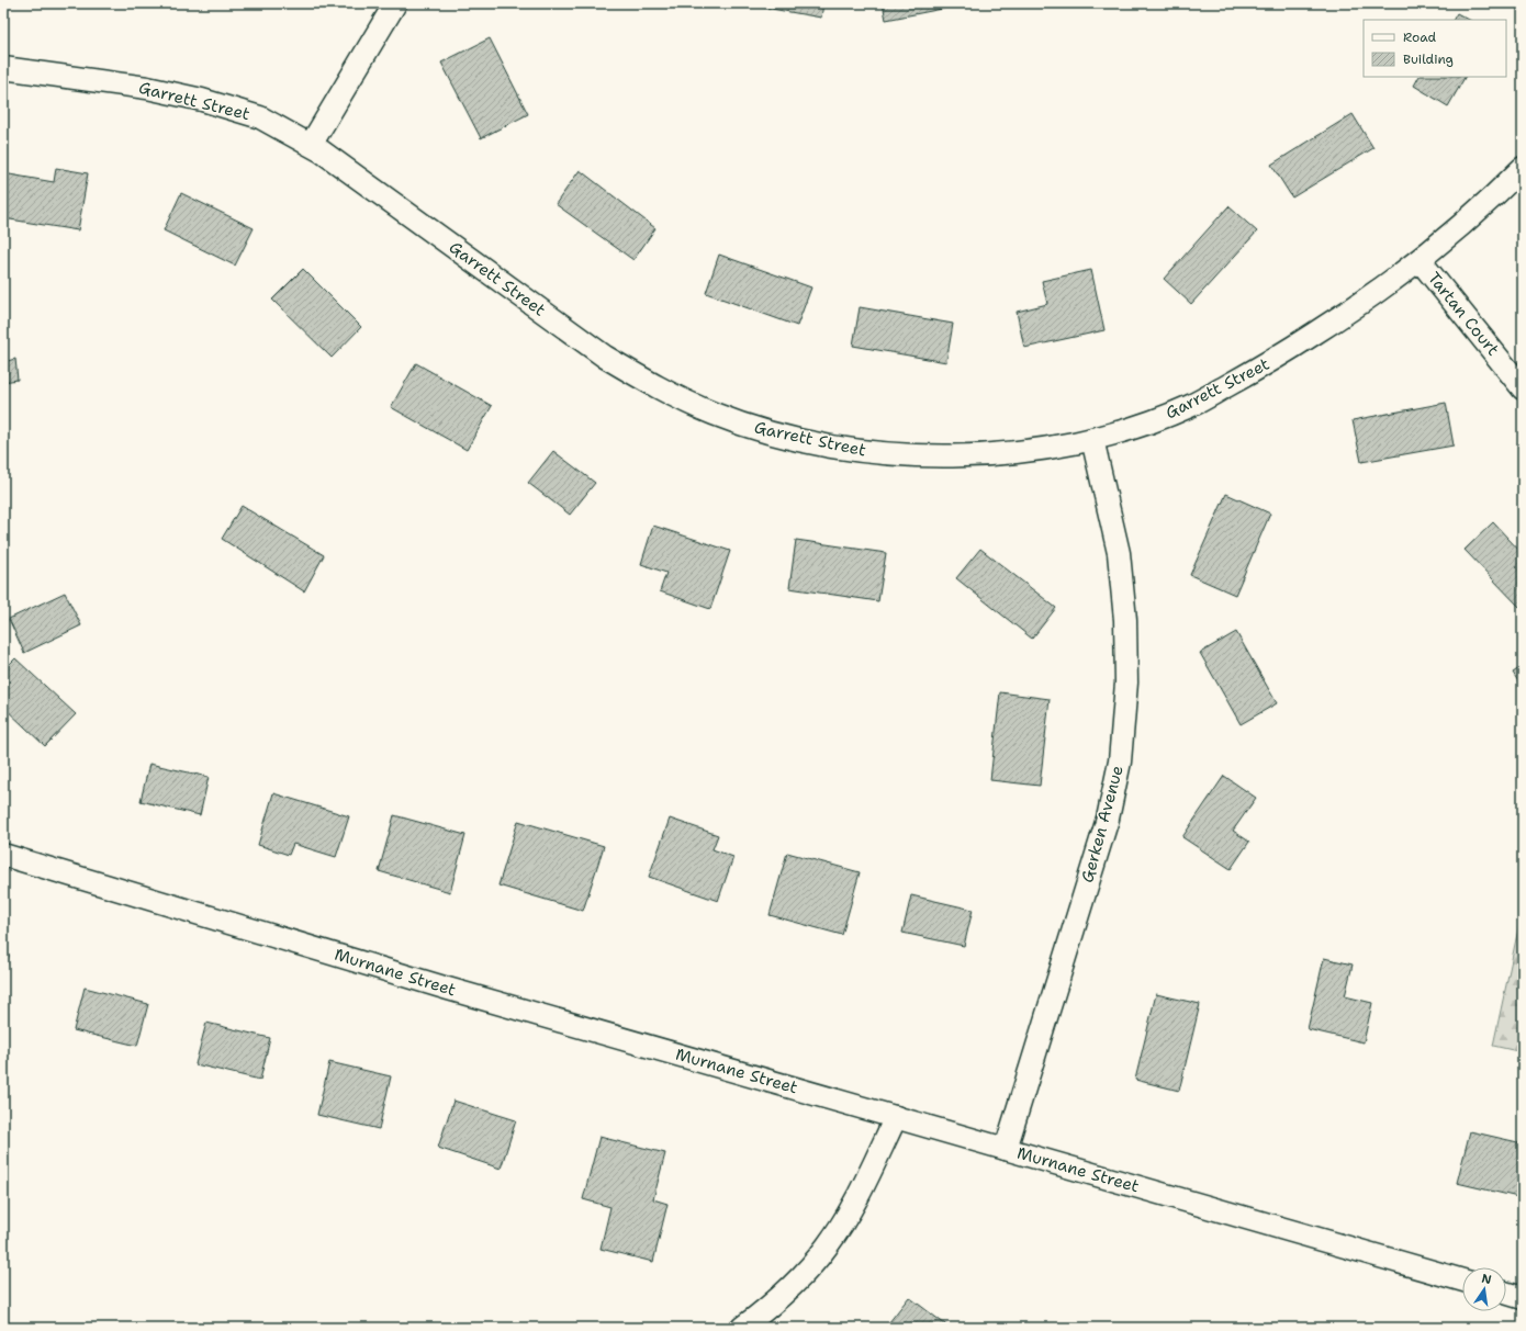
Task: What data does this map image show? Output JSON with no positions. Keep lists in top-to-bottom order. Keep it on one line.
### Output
{"streets":{"street":["Garrett Street","Tartan Court","Gerken Avenue","Murnane Street"]},"crossings":[["Garrett Street","Tartan Court"],["Garrett Street","Gerken Avenue"],["Gerken Avenue","Murnane Street"]],"legend":["Road","Building"],"north":"top"}
